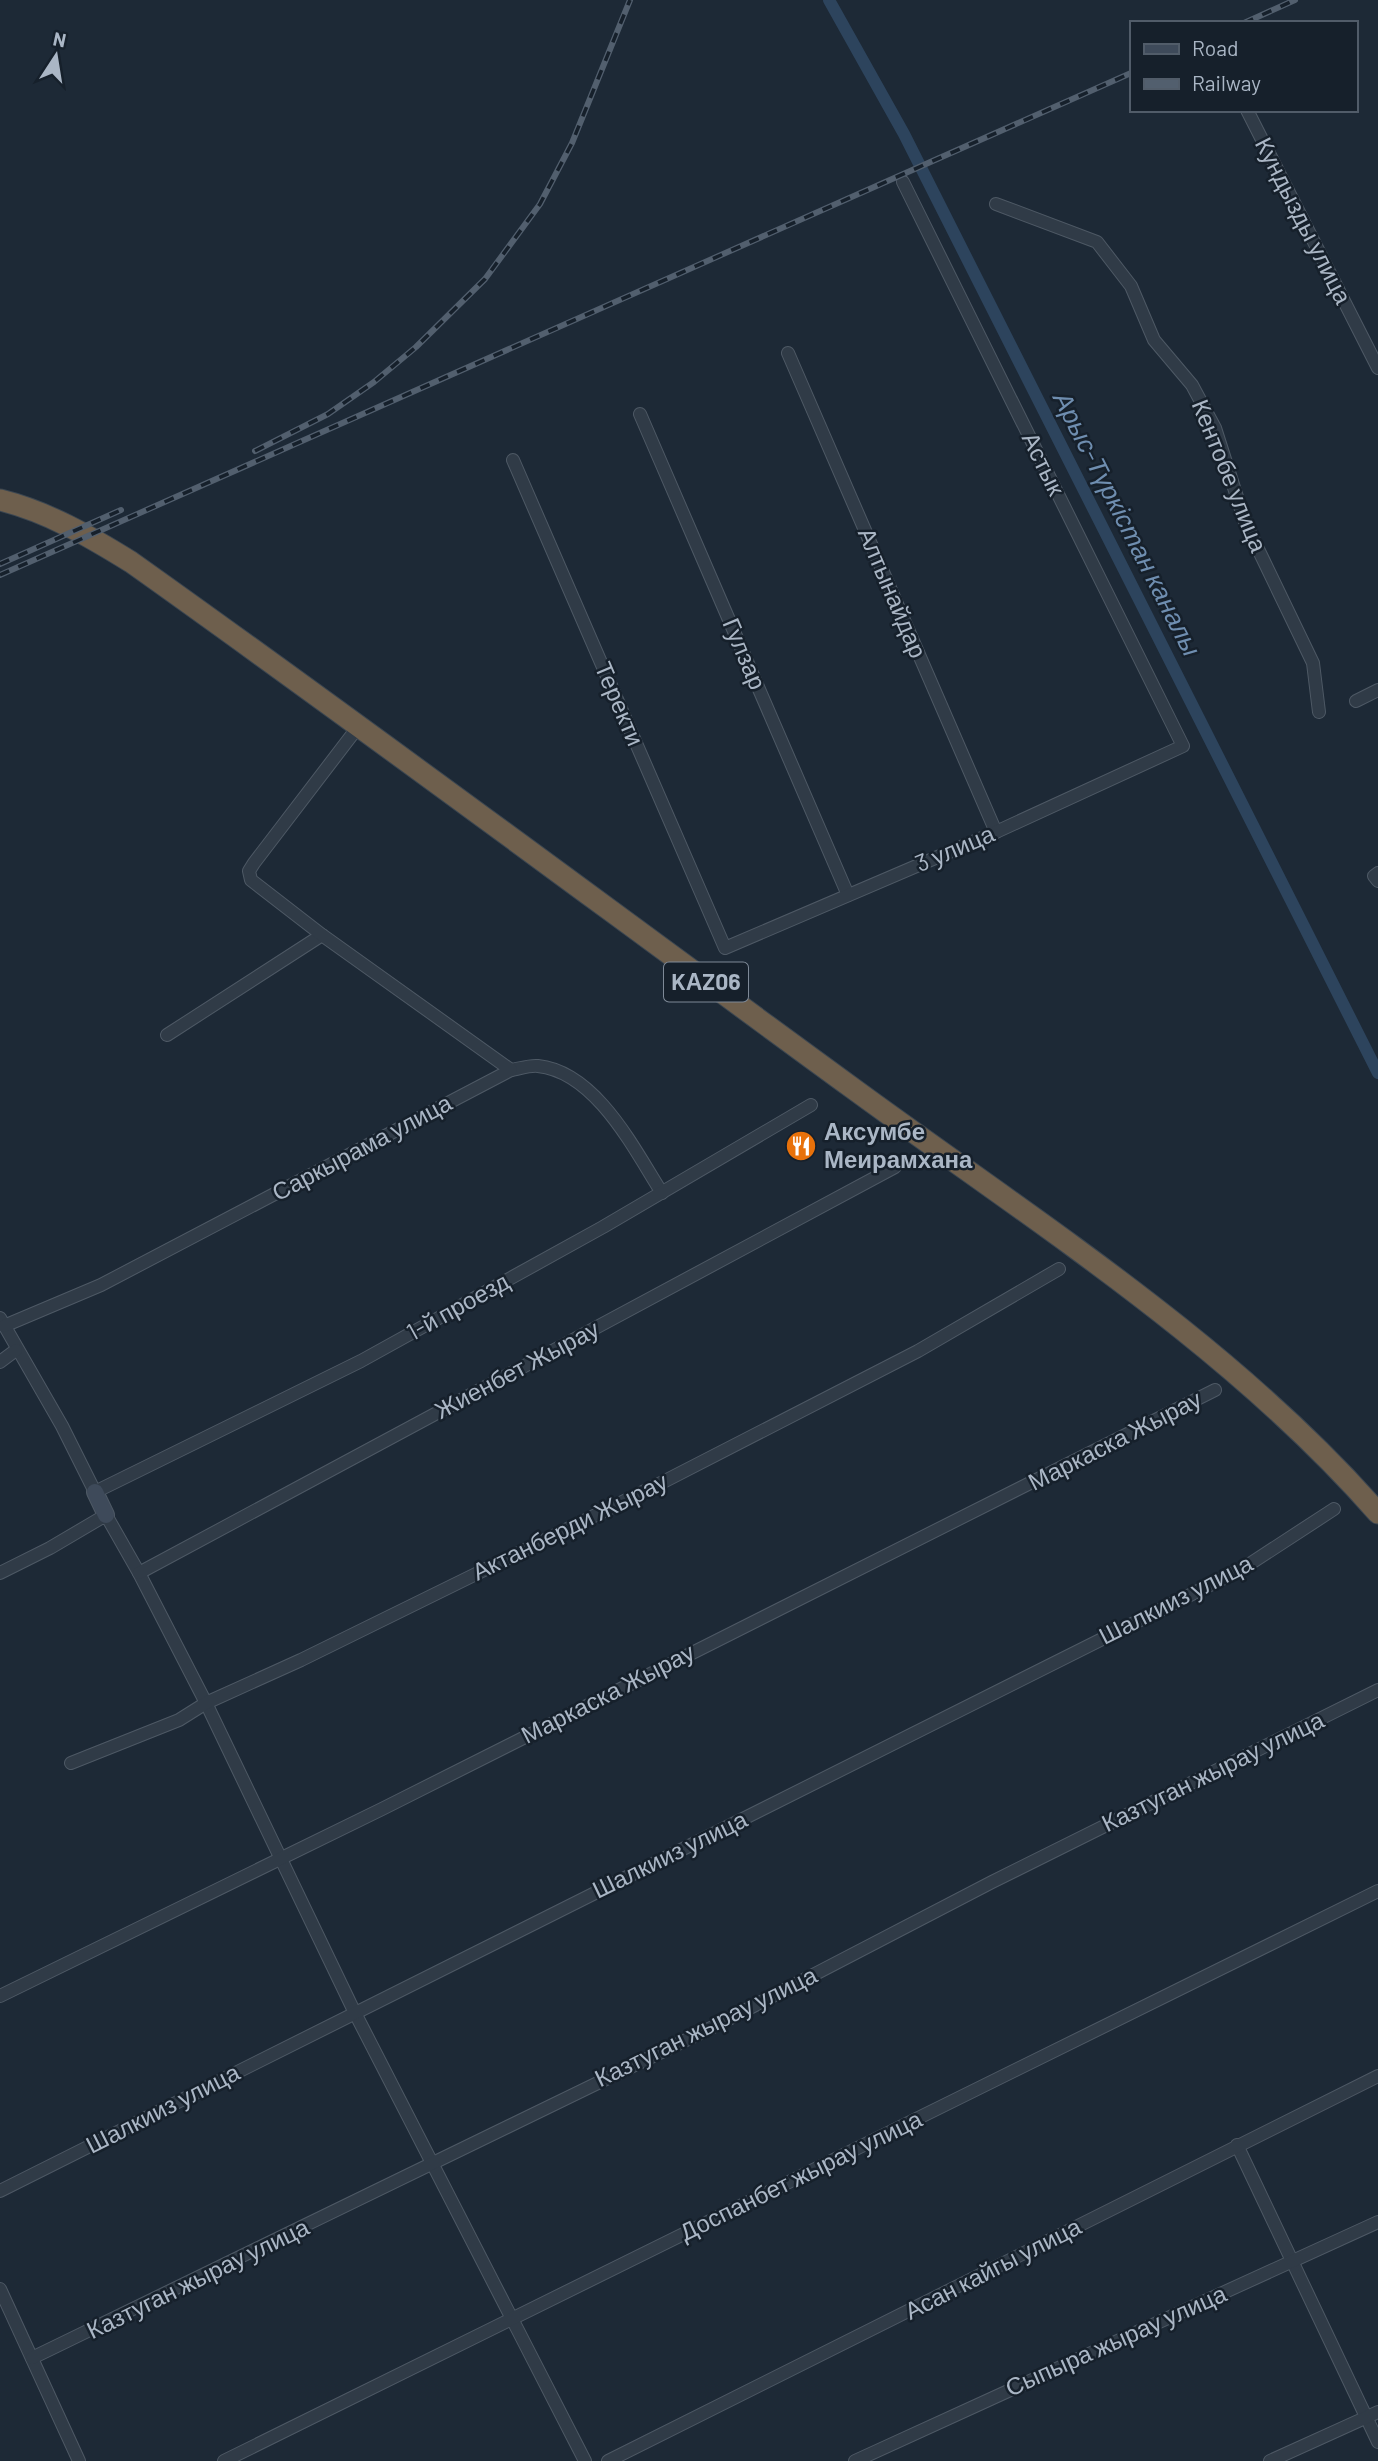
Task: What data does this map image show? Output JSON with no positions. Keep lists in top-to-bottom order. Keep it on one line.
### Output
{"streets":{"highway":["KАZ06"],"street":["Кундызды улица","Астык","Кентобе улица","Алтынайдар","Гулзар","Теректи","3 улица","Саркырама улица","1-й проезд","Жиенбет Жырау","Маркаска Жырау","Актанберди Жырау","Шалкииз улица","Казтуган жырау улица","Доспанбет жырау улица","Асан кайгы улица","Сыпыра жырау улица"]},"crossings":[["Астык","3 улица"],["Алтынайдар","3 улица"],["Гулзар","3 улица"],["Теректи","3 улица"]],"water":["Арыс-Түркістан каналы"],"places":{"restaurant":["Аксумбе Меирамхана"]},"legend":["Road","Railway"],"north":"top"}
